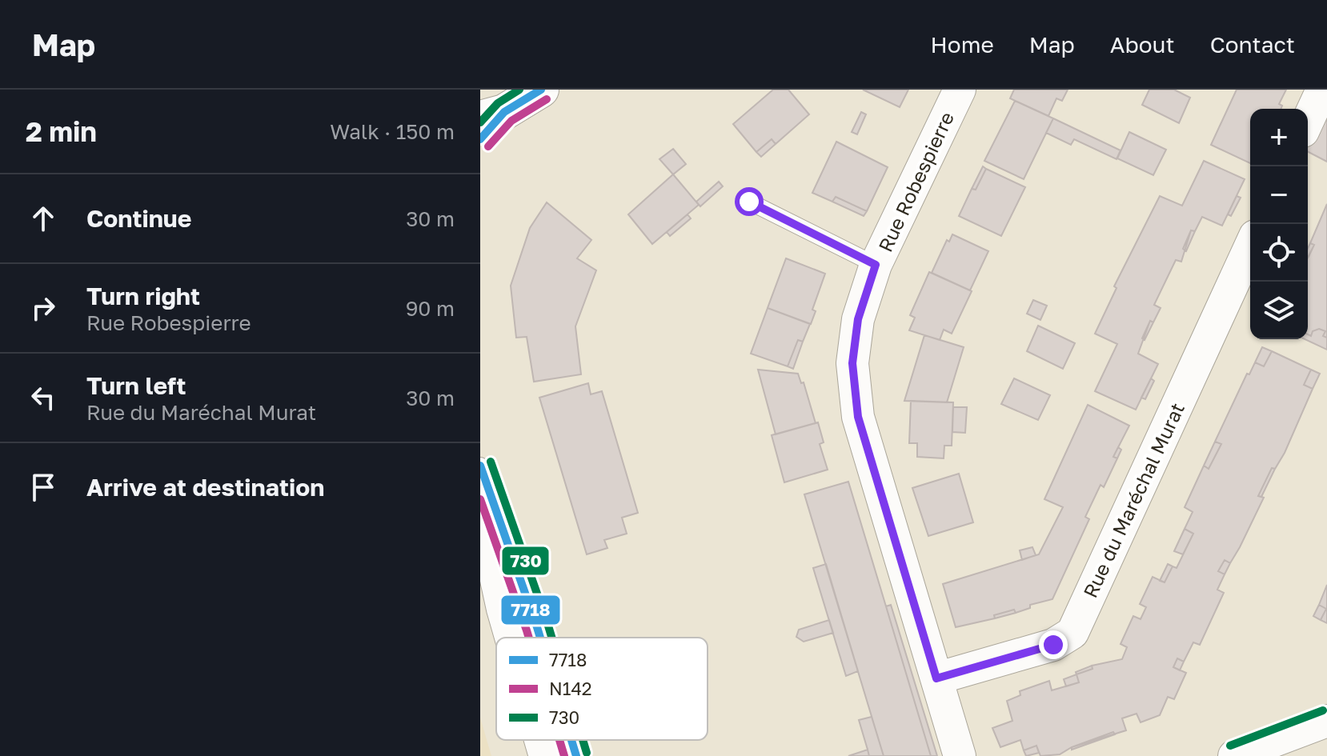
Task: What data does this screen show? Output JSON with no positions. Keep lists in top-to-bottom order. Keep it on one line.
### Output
{"streets":{"street":["Rue Robespierre","Rue du Maréchal Murat"]},"crossings":[["Rue Robespierre","Rue du Maréchal Murat"]],"lines":["transit line 7718","transit line 730","transit line N142"],"legend":["7718","N142","730"],"page":{"header":"Map","nav":["Home","Map","About","Contact"],"heading":["2 min","Walk · 150 m"],"map_buttons":["+","−"],"list":[["Continue","30 m"],["Turn right","Rue Robespierre","90 m"],["Turn left","Rue du Maréchal Murat","30 m"],"Arrive at destination"]}}
